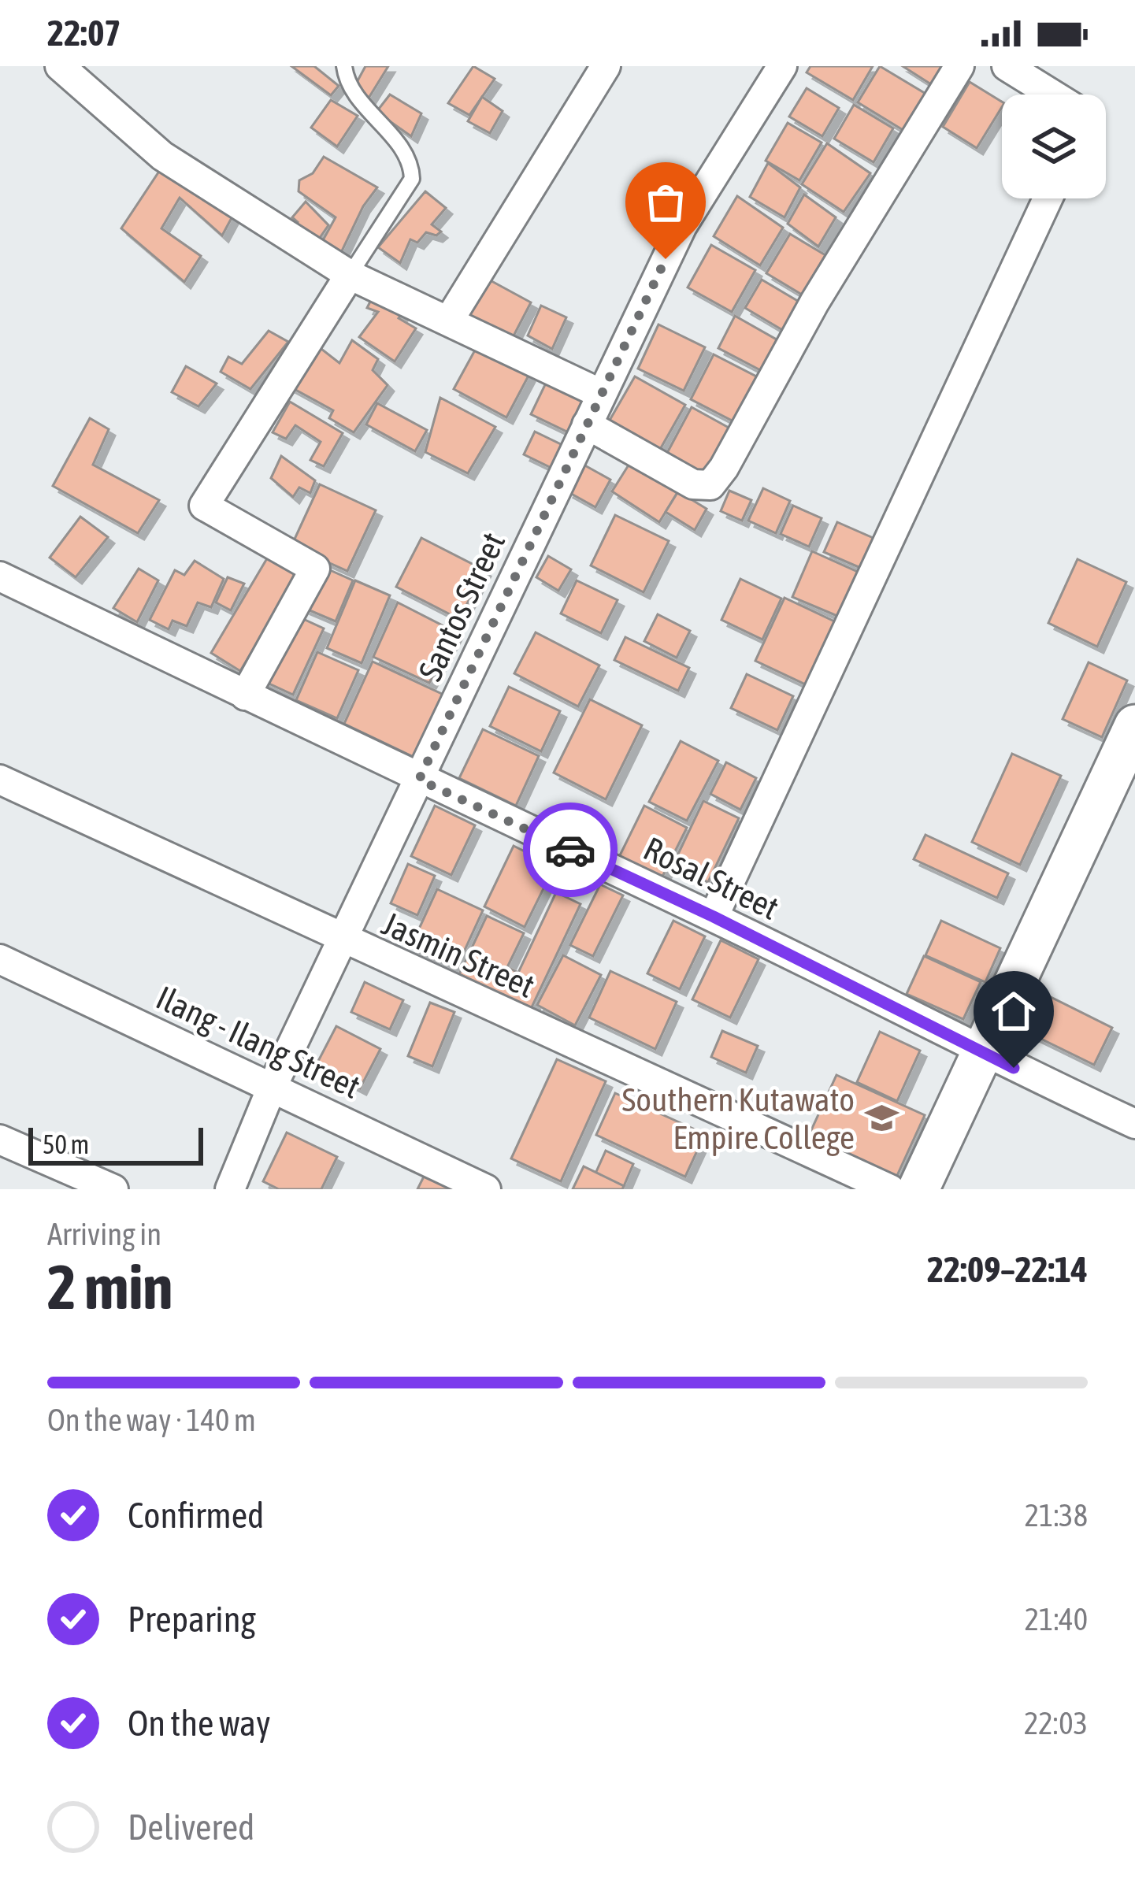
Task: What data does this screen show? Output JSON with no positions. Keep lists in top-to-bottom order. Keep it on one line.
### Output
{"streets":{"street":["Santos Street","Rosal Street","Jasmin Street","Ilang - Ilang Street"]},"crossings":[["Santos Street","Rosal Street"],["Santos Street","Jasmin Street"],["Santos Street","Ilang - Ilang Street"]],"places":{"school or university":["Southern Kutawato Empire College"]},"scale_bar":"50 m","page":{"status":"22:07","scale":"50 m","heading":["2 min","Arriving in","22:09–22:14"],"bar":"On the way · 140 m","list":[["Confirmed","21:38"],["Preparing","21:40"],["On the way","22:03"],"Delivered"]}}
